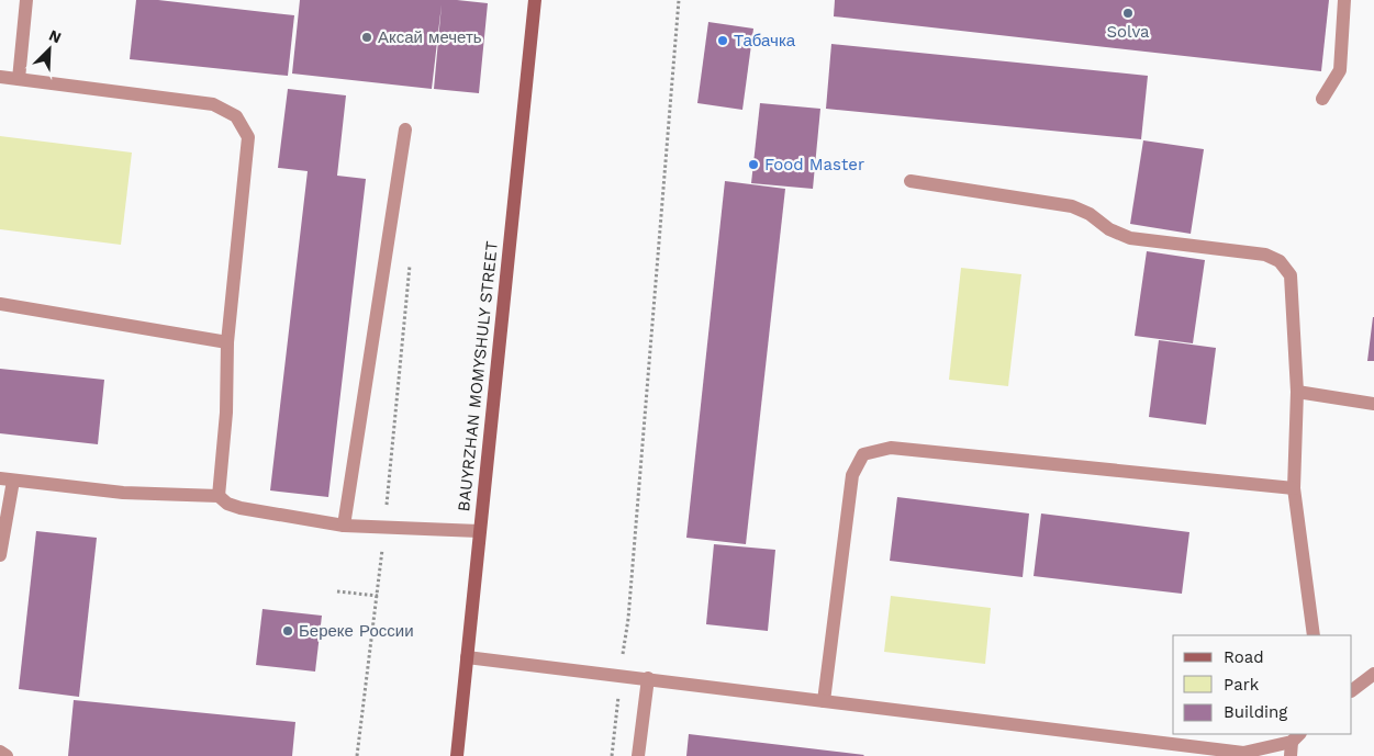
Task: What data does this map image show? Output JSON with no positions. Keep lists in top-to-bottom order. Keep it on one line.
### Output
{"streets":{"main road":["BAUYRZHAN MOMYSHULY STREET"]},"places":["Solva","Аксай мечеть","Табачка","Food Master","Береке России"],"legend":["Road","Park","Building"],"north":"top right"}
